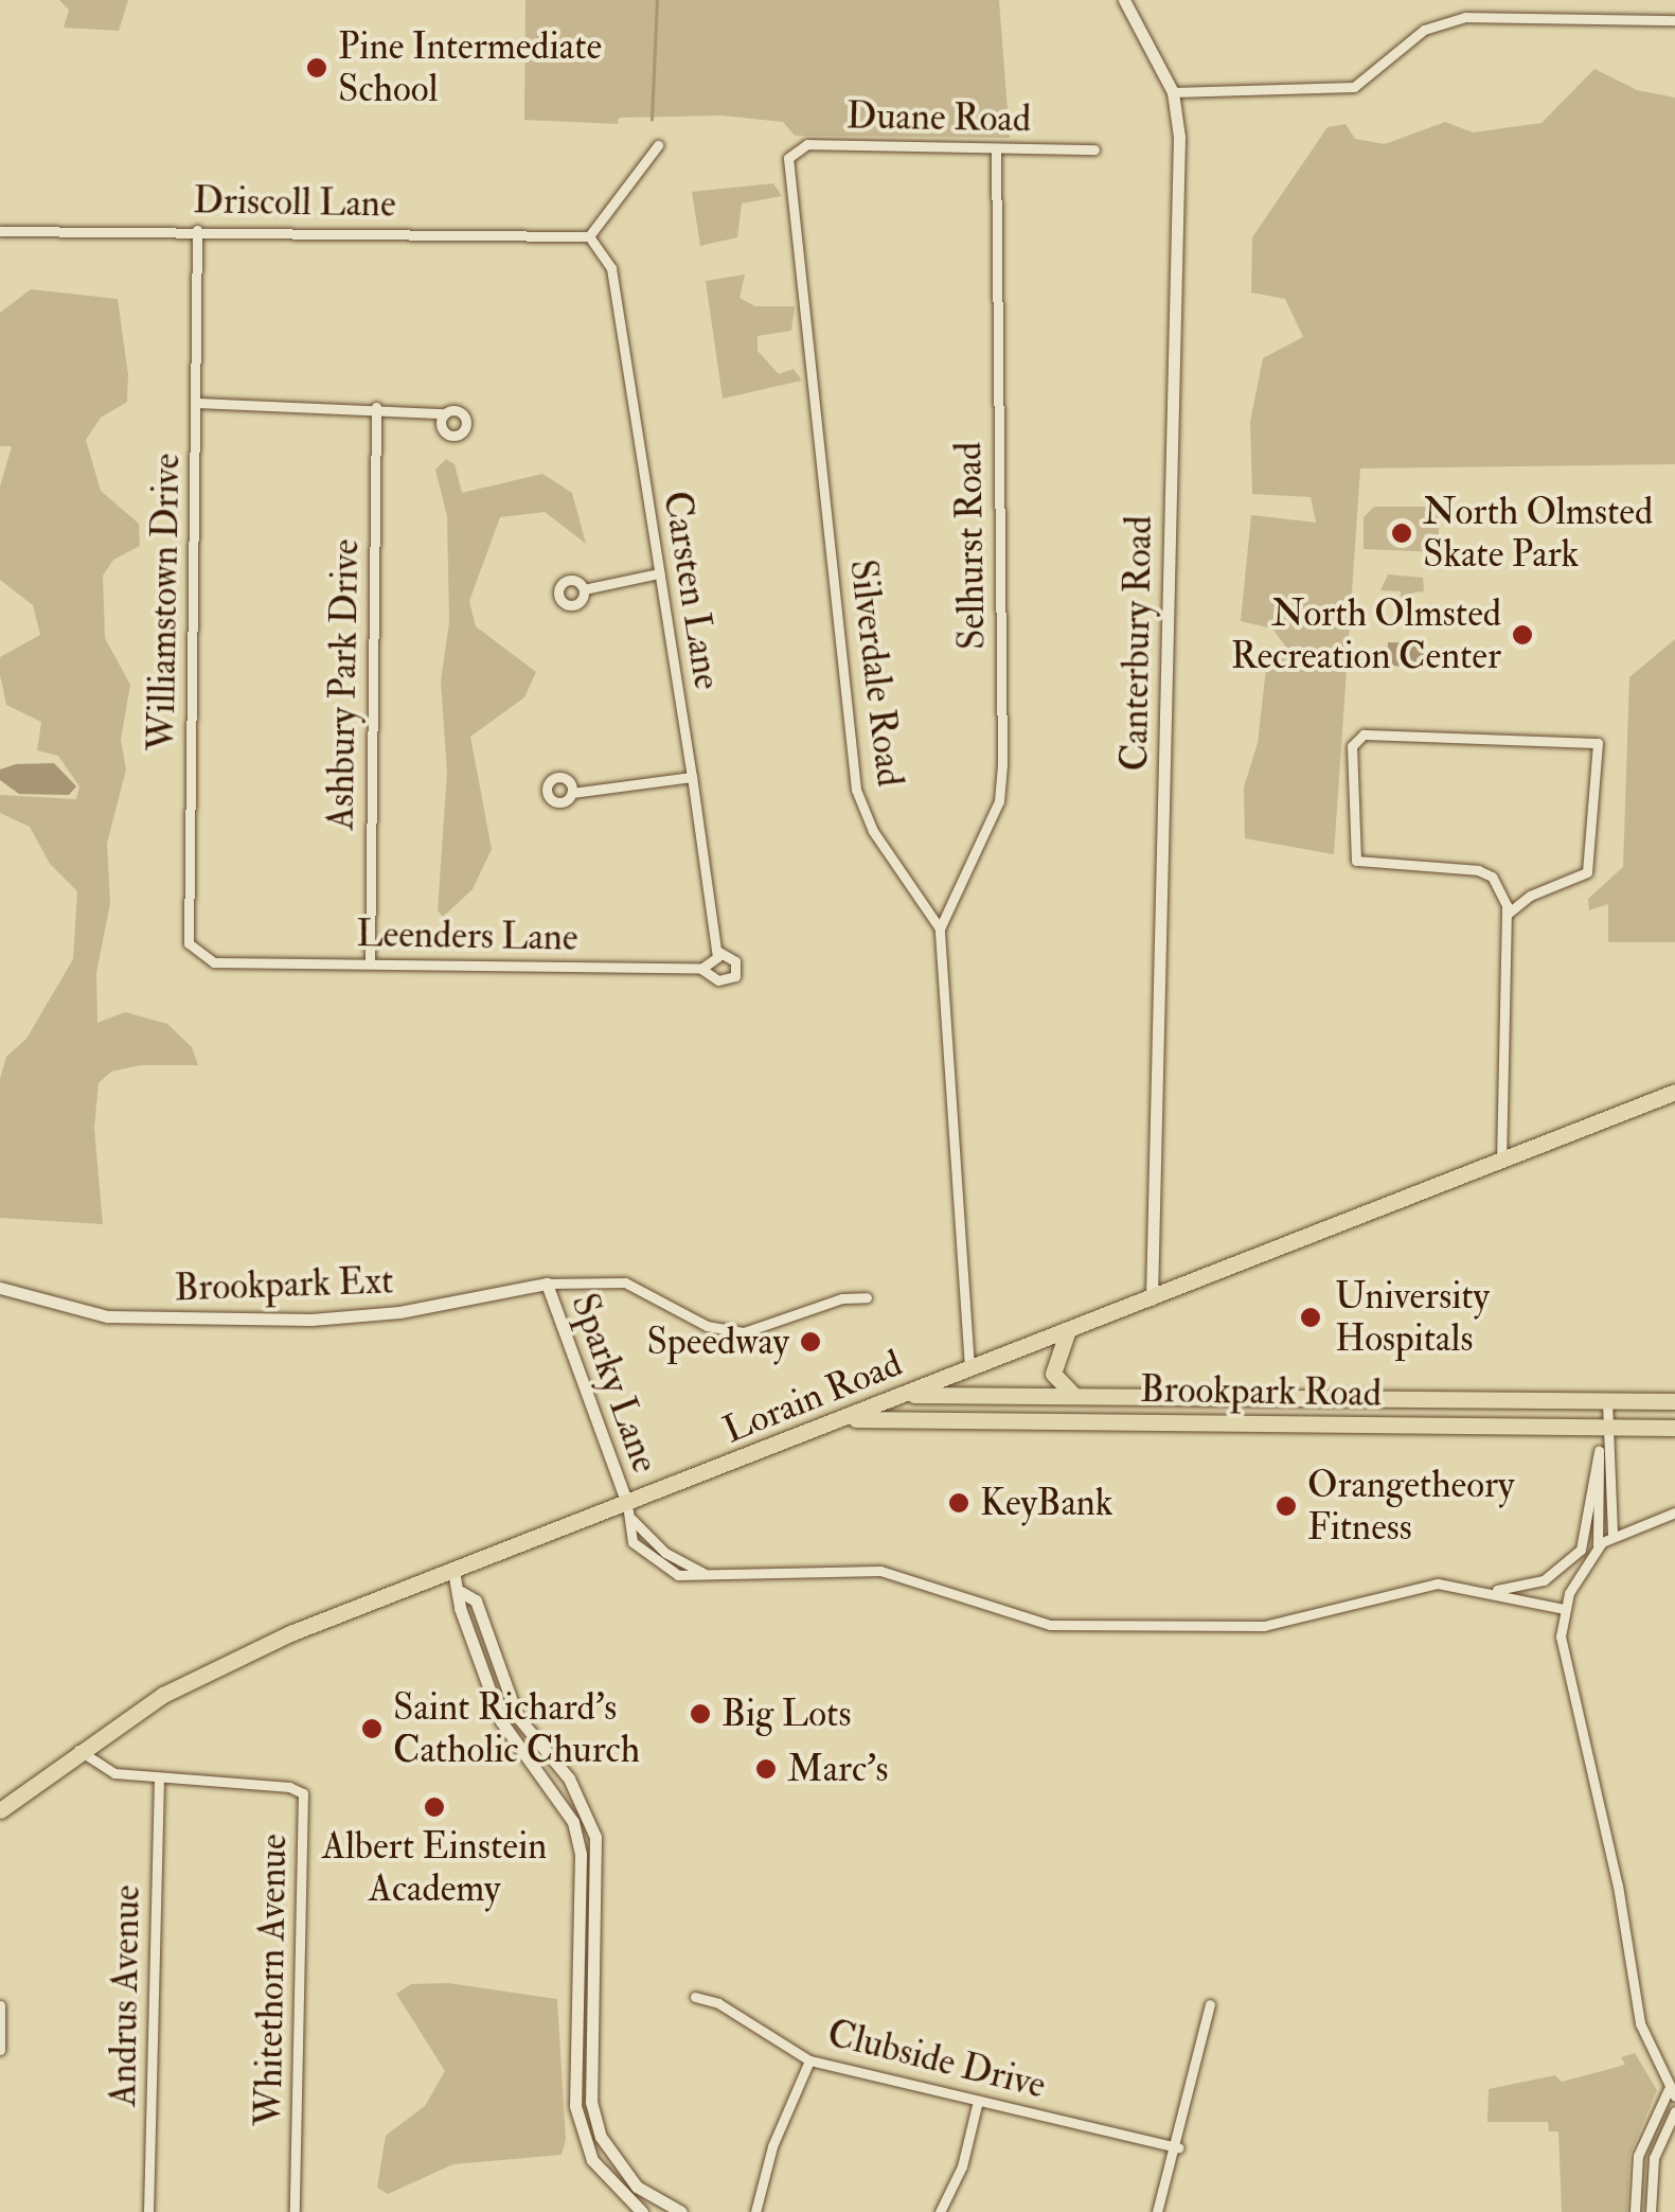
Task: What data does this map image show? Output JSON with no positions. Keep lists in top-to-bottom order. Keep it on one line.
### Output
{"streets":{"main road":["Brookpark Road","Lorain Road"],"street":["Duane Road","Driscoll Lane","Selhurst Road","Carsten Lane","Williamstown Drive","Canterbury Road","Silverdale Road","Ashbury Park Drive","Leenders Lane","Brookpark Ext","Sparky Lane","Whitethorn Avenue","Andrus Avenue","Clubside Drive"]},"crossings":[["Duane Road","Selhurst Road"],["Duane Road","Silverdale Road"],["Driscoll Lane","Carsten Lane"],["Driscoll Lane","Williamstown Drive"],["Selhurst Road","Silverdale Road"],["Carsten Lane","Leenders Lane"],["Williamstown Drive","Leenders Lane"],["Canterbury Road","Lorain Road"],["Ashbury Park Drive","Leenders Lane"],["Brookpark Ext","Sparky Lane"],["Sparky Lane","Lorain Road"],["Brookpark Road","Lorain Road"],["Lorain Road","Whitethorn Avenue"],["Whitethorn Avenue","Andrus Avenue"]],"places":["Pine Intermediate School","North Olmsted Skate Park","North Olmsted Recreation Center","University Hospitals","Speedway","KeyBank","Orangetheory Fitness","Big Lots","Saint Richard's Catholic Church","Marc's","Albert Einstein Academy"]}
